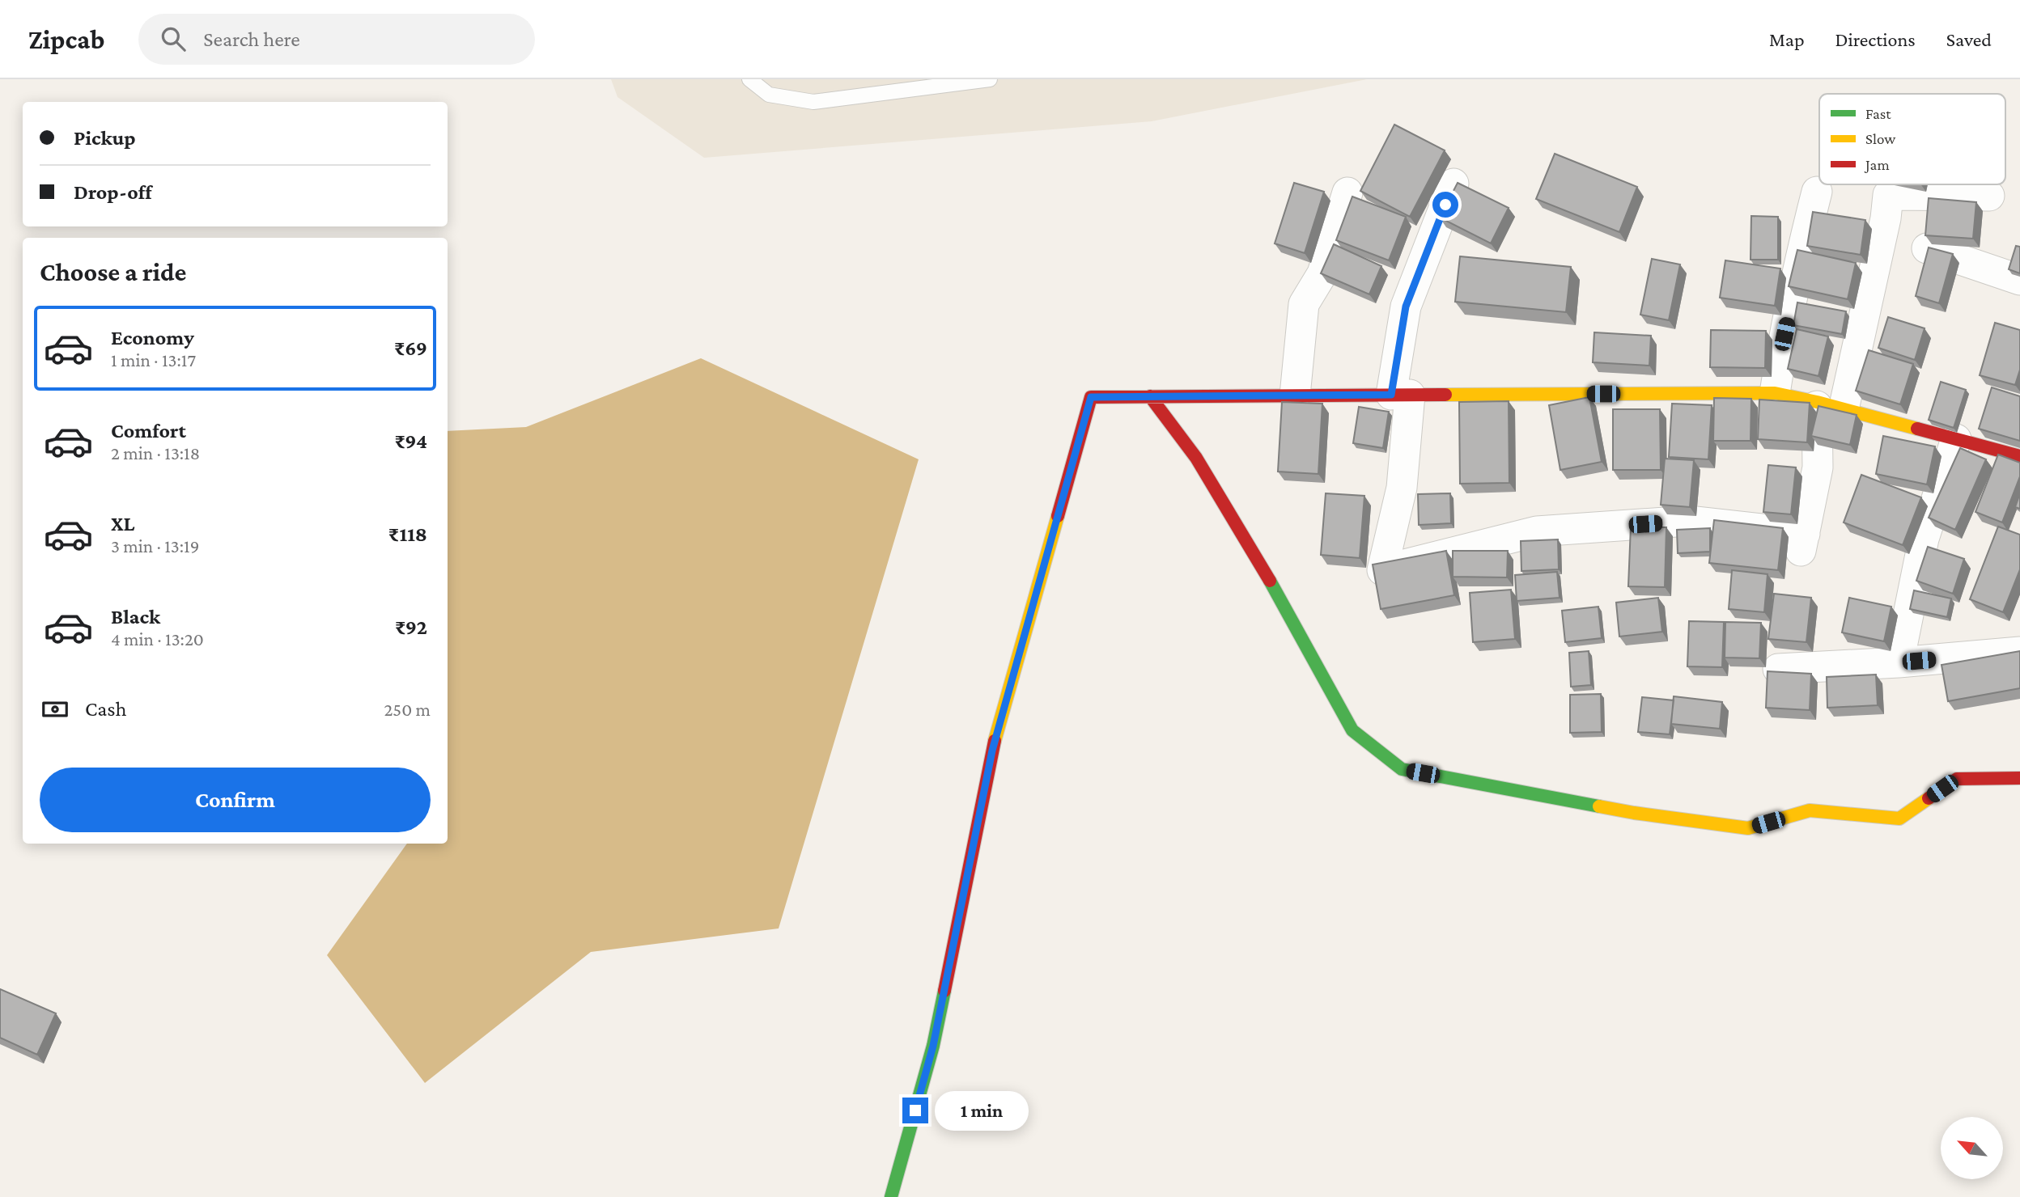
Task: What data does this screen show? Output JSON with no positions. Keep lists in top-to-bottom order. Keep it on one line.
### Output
{"legend":["Fast","Slow","Jam"],"north":"top left","page":{"header":"Zipcab","search":"Search here","nav":["Map","Directions","Saved"],"banner":["Pickup","Drop-off"],"heading":"Choose a ride","list":[{"name":"Economy","note":"1 min · 13:17","value":"₹69"},{"name":"Comfort","note":"2 min · 13:18","value":"₹94"},{"name":"XL","note":"3 min · 13:19","value":"₹118"},{"name":"Black","note":"4 min · 13:20","value":"₹92"}],"pay":["Cash","250 m"],"buttons":"Confirm","bubble":"1 min"}}
